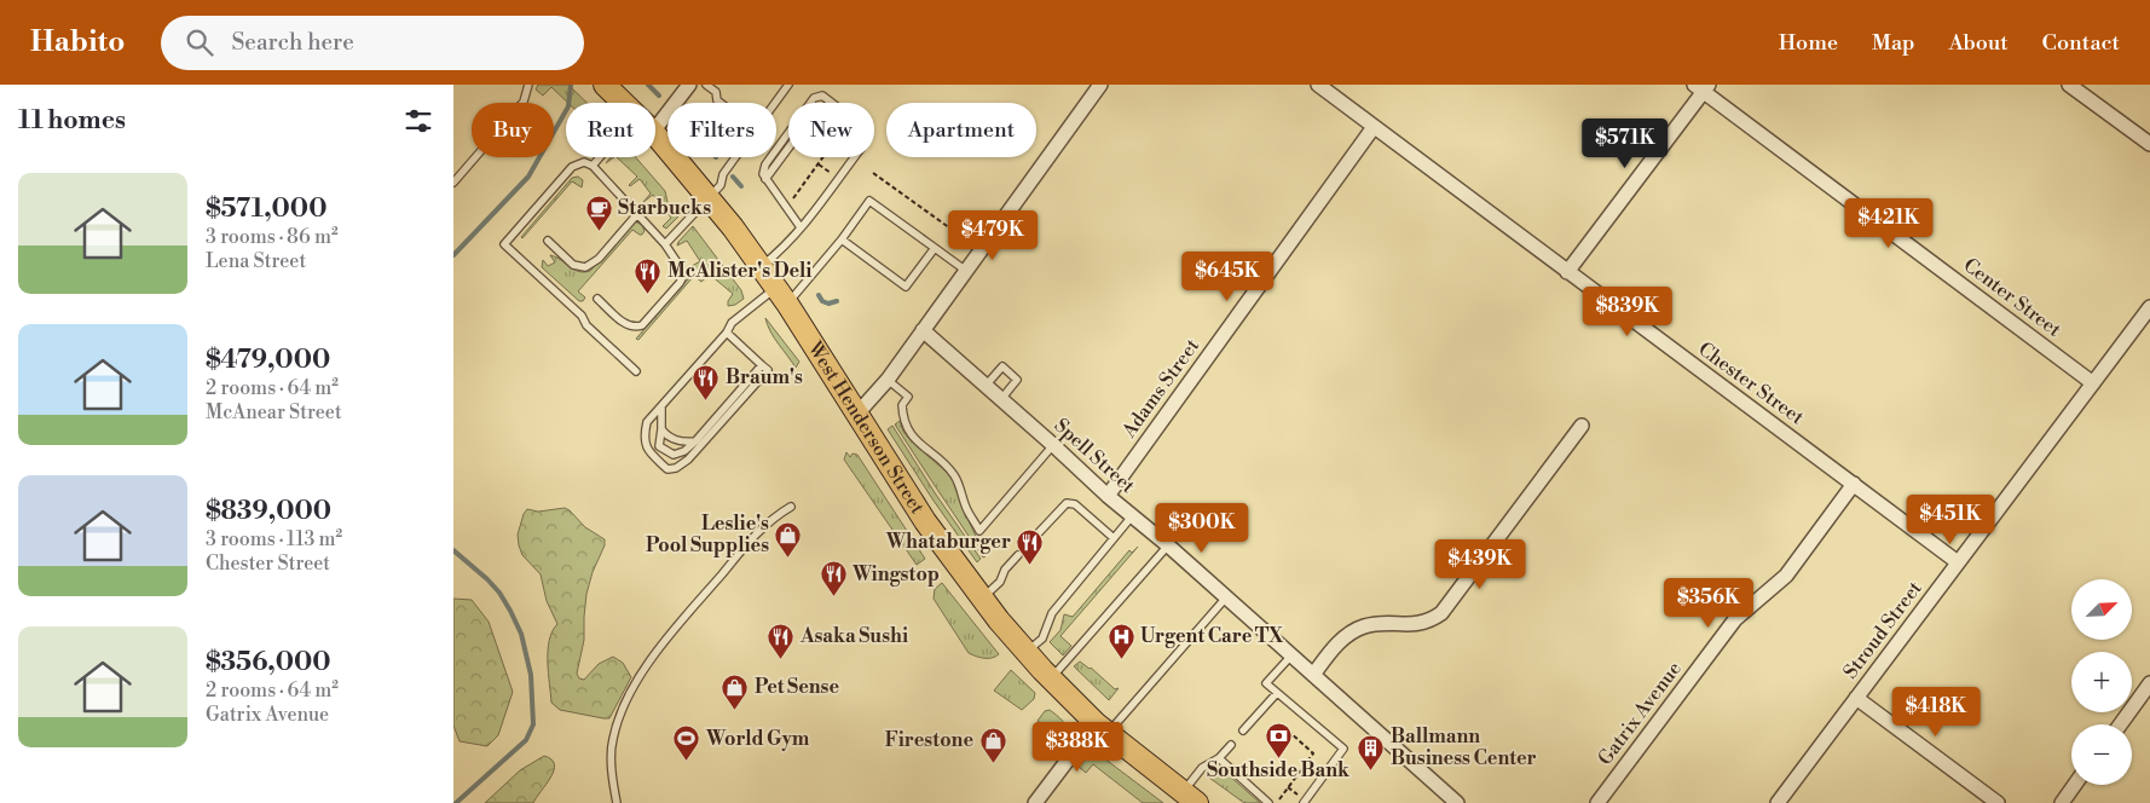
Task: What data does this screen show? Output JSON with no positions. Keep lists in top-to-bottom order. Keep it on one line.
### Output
{"streets":{"main road":["West Henderson Street"],"street":["Center Street","Chester Street","Adams Street","Spell Street","Stroud Street","Gatrix Avenue"]},"crossings":[["Center Street","Stroud Street"],["Chester Street","Adams Street"],["Chester Street","Stroud Street"],["Chester Street","Gatrix Avenue"],["Adams Street","Spell Street"]],"places":{"cafe":["Starbucks"],"restaurant":["McAlister's Deli","Braum's","Whataburger","Wingstop","Asaka Sushi"],"shop":["Leslie's Pool Supplies","Pet Sense","Firestone"],"hospital":["Urgent Care TX"],"bank":["Southside Bank"],"sports":["World Gym"],"building":["Ballmann Business Center"]},"north":"top right","page":{"header":"Habito","search":"Search here","nav":["Home","Map","About","Contact"],"heading":"11 homes","chip":["Buy","Rent","Filters","New","Apartment"],"price":["$571K","$421K","$479K","$645K","$839K","$451K","$300K","$439K","$356K","$418K","$388K"],"list":[{"name":"$571,000","note":"3 rooms · 86 m² · Lena Street"},{"name":"$479,000","note":"2 rooms · 64 m² · McAnear Street"},{"name":"$839,000","note":"3 rooms · 113 m² · Chester Street"},{"name":"$356,000","note":"2 rooms · 64 m² · Gatrix Avenue"}],"map_buttons":["+","−"]}}
